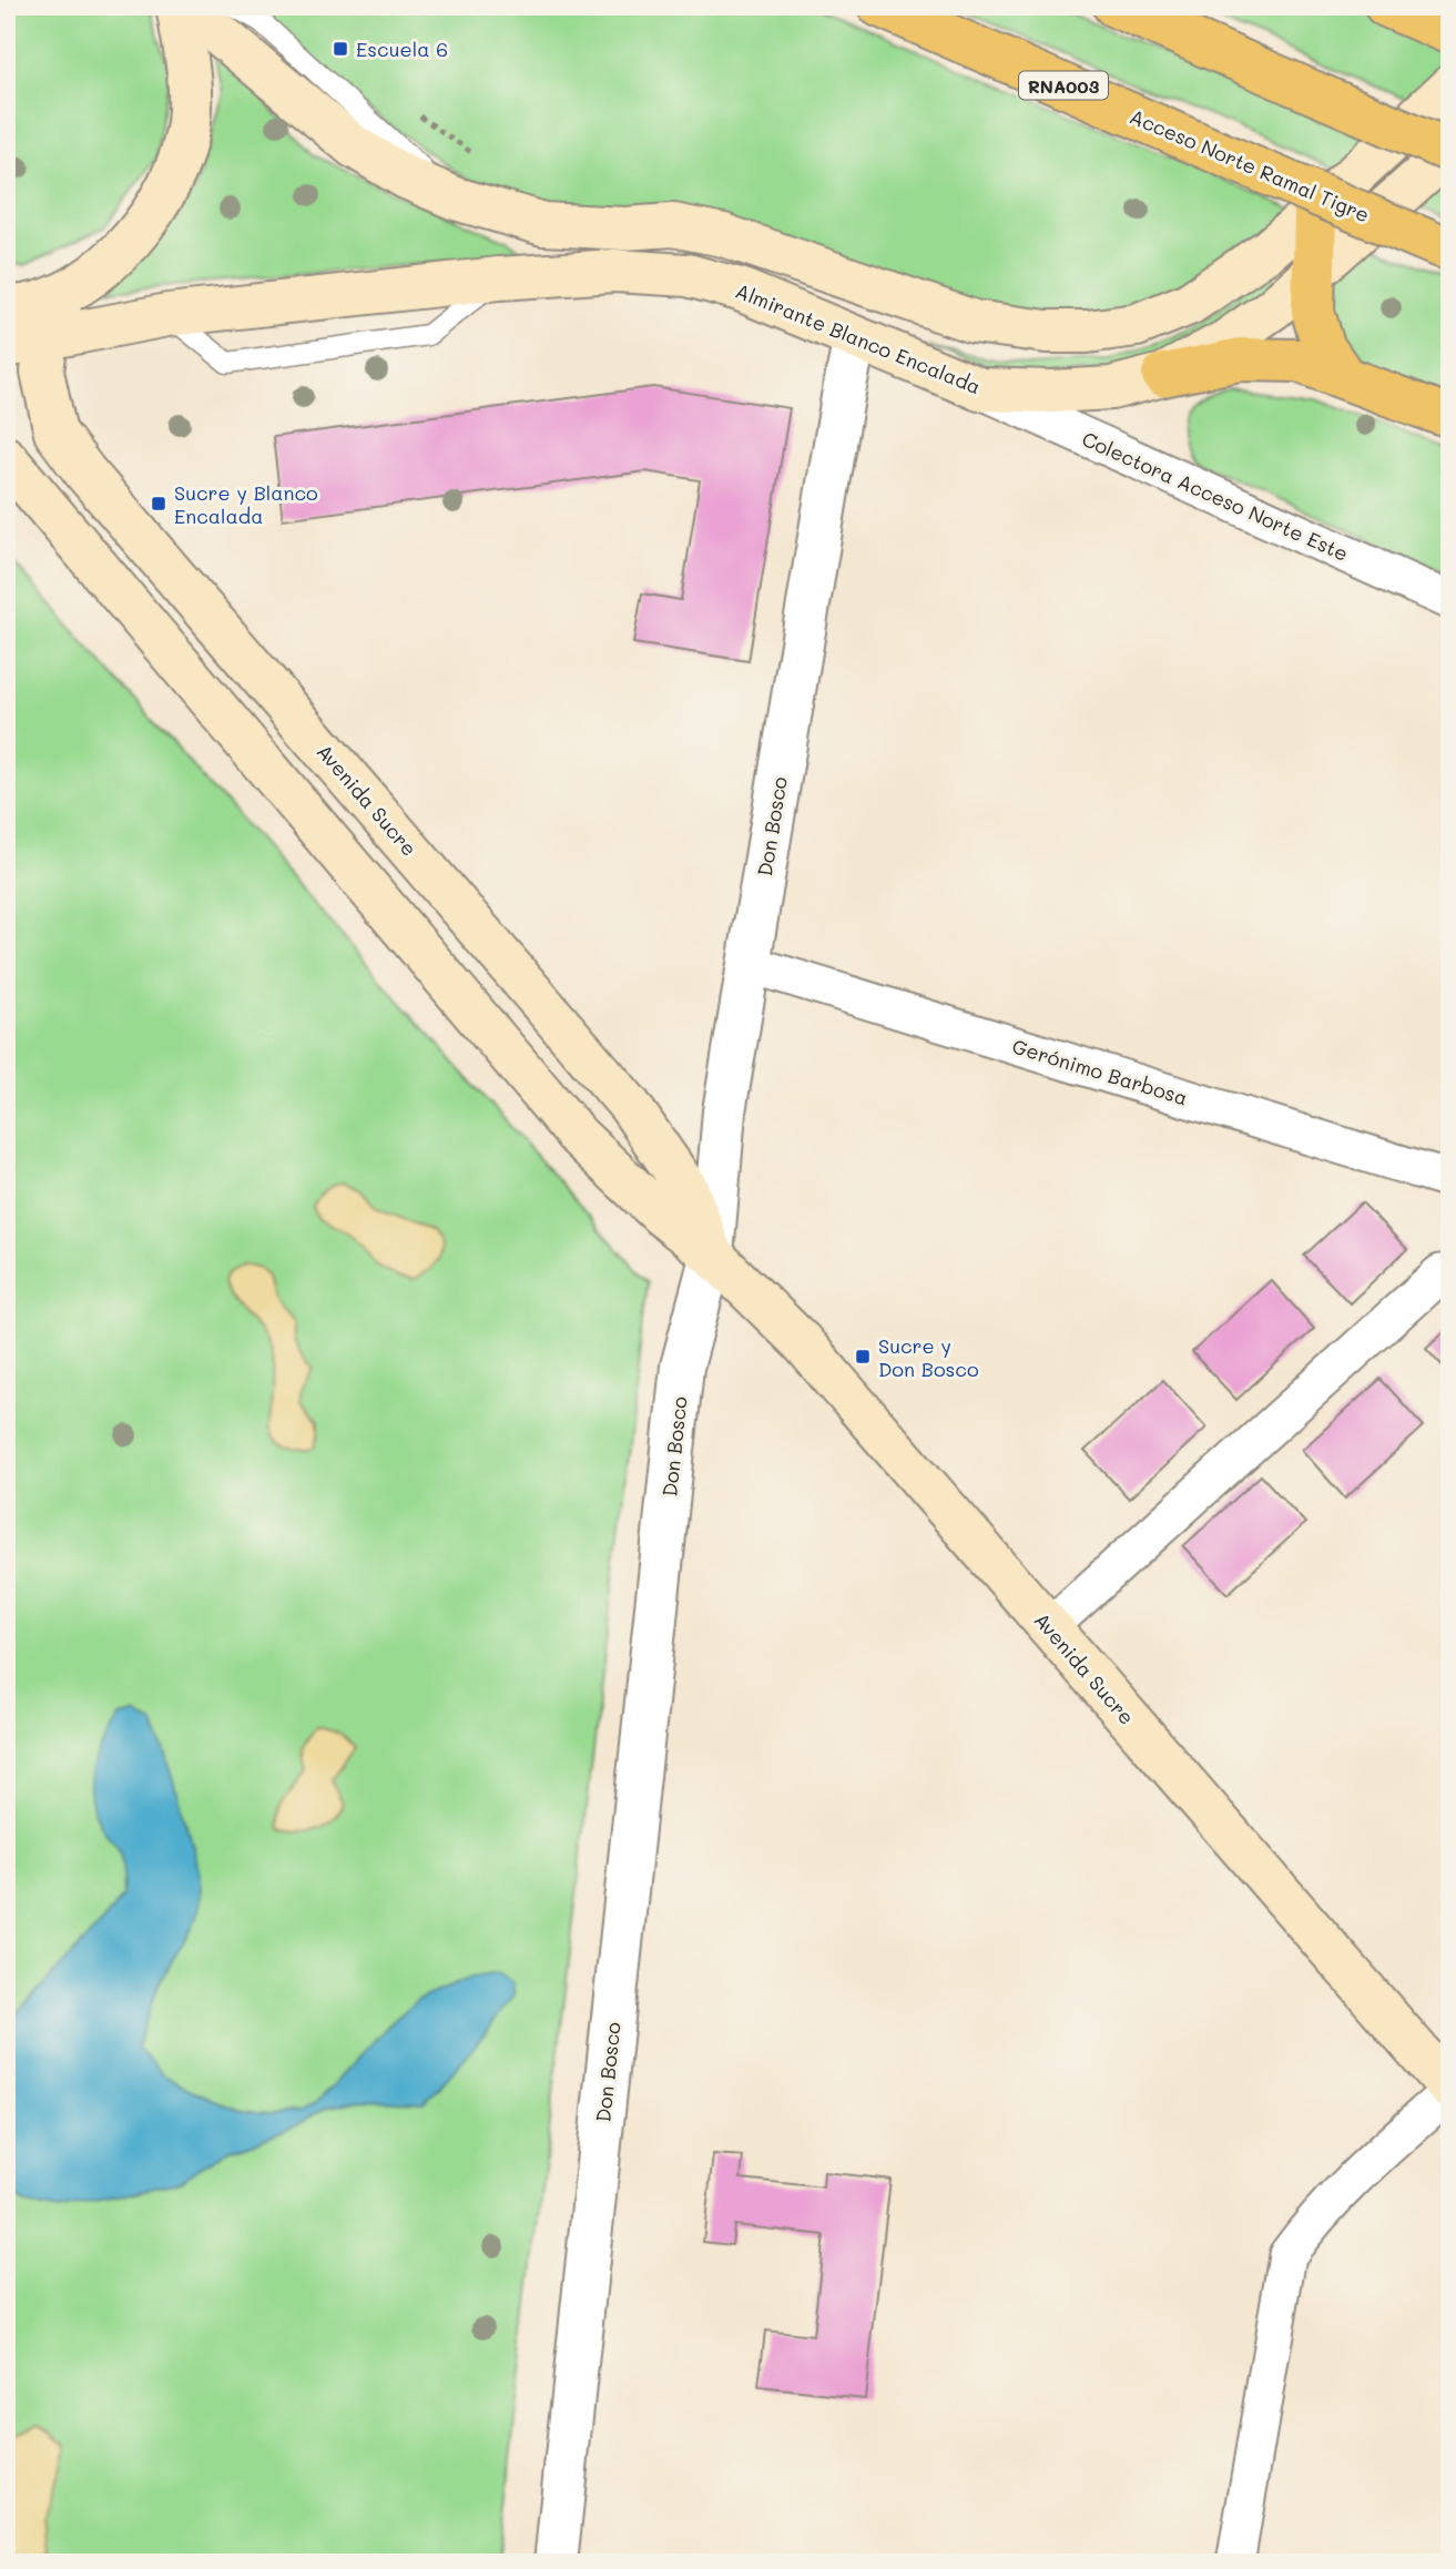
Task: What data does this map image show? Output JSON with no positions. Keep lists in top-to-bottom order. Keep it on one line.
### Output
{"streets":{"highway":["RNA003","Acceso Norte Ramal Tigre"],"main road":["Almirante Blanco Encalada","Avenida Sucre"],"street":["Colectora Acceso Norte Este","Don Bosco","Gerónimo Barbosa"]},"crossings":[["Almirante Blanco Encalada","Colectora Acceso Norte Este"],["Almirante Blanco Encalada","Avenida Sucre"],["Almirante Blanco Encalada","Don Bosco"],["Avenida Sucre","Don Bosco"],["Don Bosco","Gerónimo Barbosa"]],"places":{"transit":["Escuela 6","Sucre y Blanco Encalada","Sucre y Don Bosco"]}}
